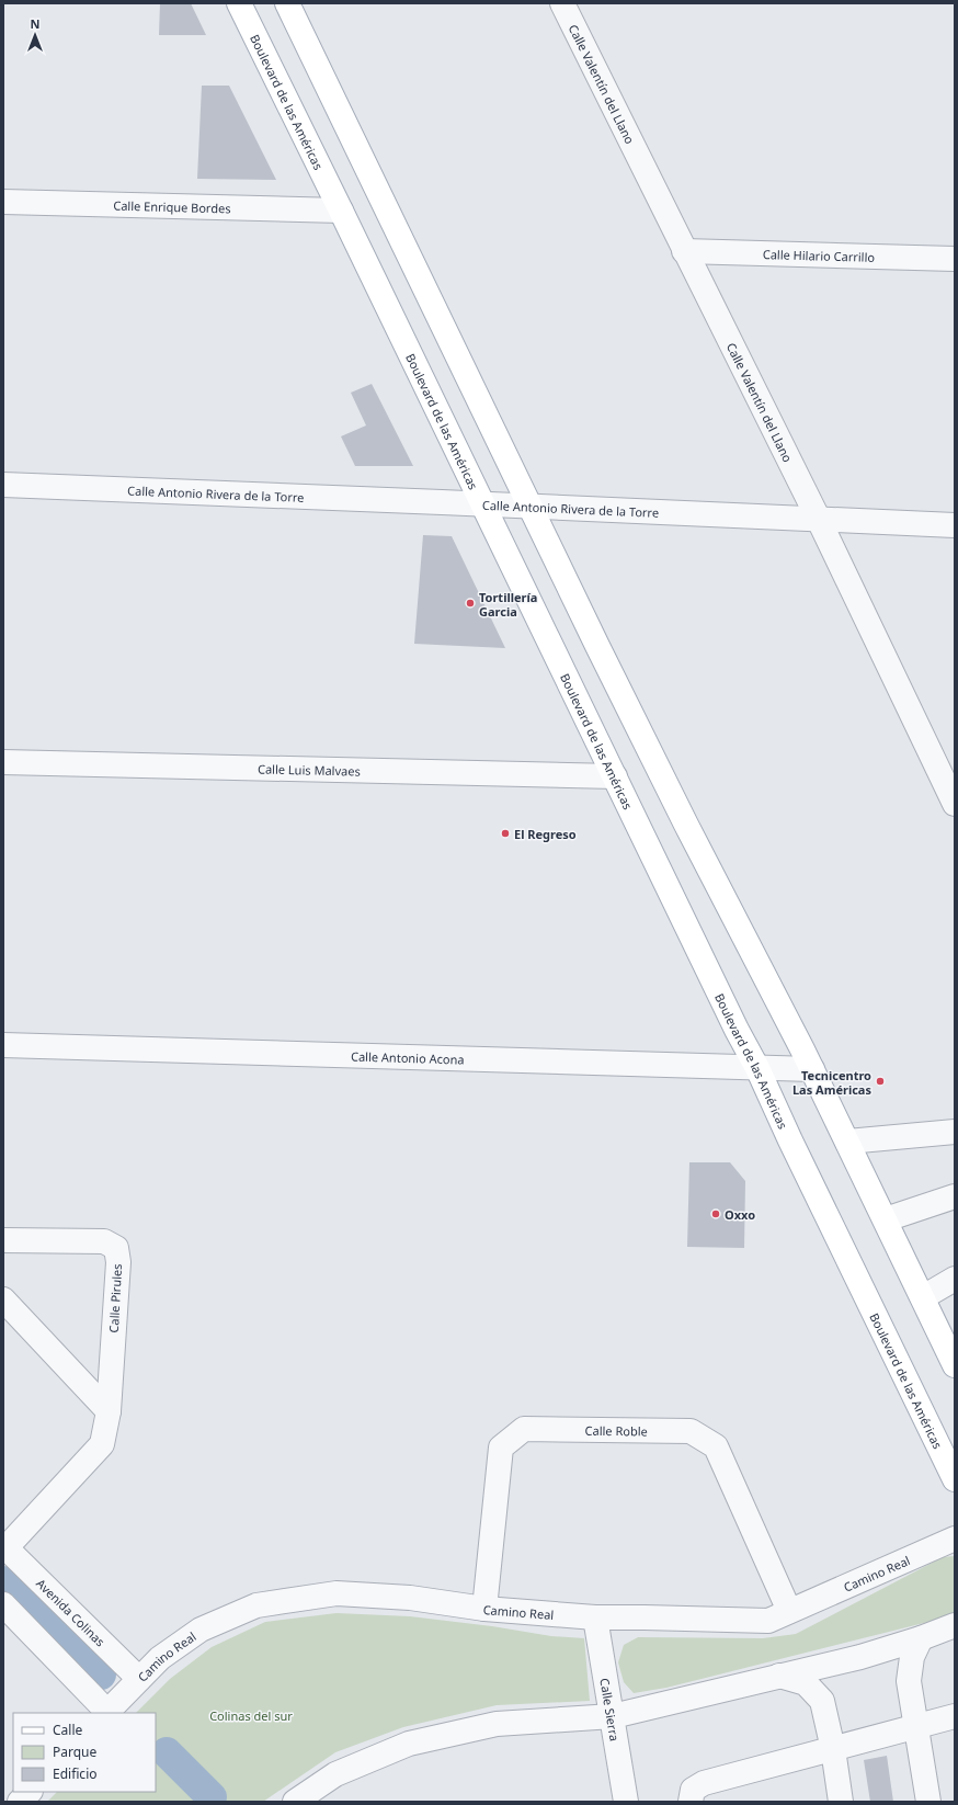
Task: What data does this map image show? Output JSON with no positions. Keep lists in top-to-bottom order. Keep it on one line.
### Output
{"streets":{"main road":["Boulevard de las Américas"],"street":["Calle Valentín del Llano","Calle Enrique Bordes","Calle Hilario Carrillo","Calle Antonio Rivera de la Torre","Calle Luis Malvaes","Calle Antonio Acona","Calle Pirules","Calle Roble","Camino Real","Avenida Colinas","Calle Sierra"]},"crossings":[["Calle Valentín del Llano","Calle Hilario Carrillo"],["Calle Valentín del Llano","Calle Antonio Rivera de la Torre"],["Boulevard de las Américas","Calle Enrique Bordes"],["Boulevard de las Américas","Calle Antonio Rivera de la Torre"],["Boulevard de las Américas","Calle Luis Malvaes"],["Boulevard de las Américas","Calle Antonio Acona"],["Calle Pirules","Avenida Colinas"],["Calle Roble","Camino Real"],["Camino Real","Avenida Colinas"],["Camino Real","Calle Sierra"]],"parks":["Colinas del sur"],"places":["Tortillería Garcia","El Regreso","Tecnicentro Las Américas","Oxxo"],"legend":["Calle","Parque","Edificio"],"north":"top"}
